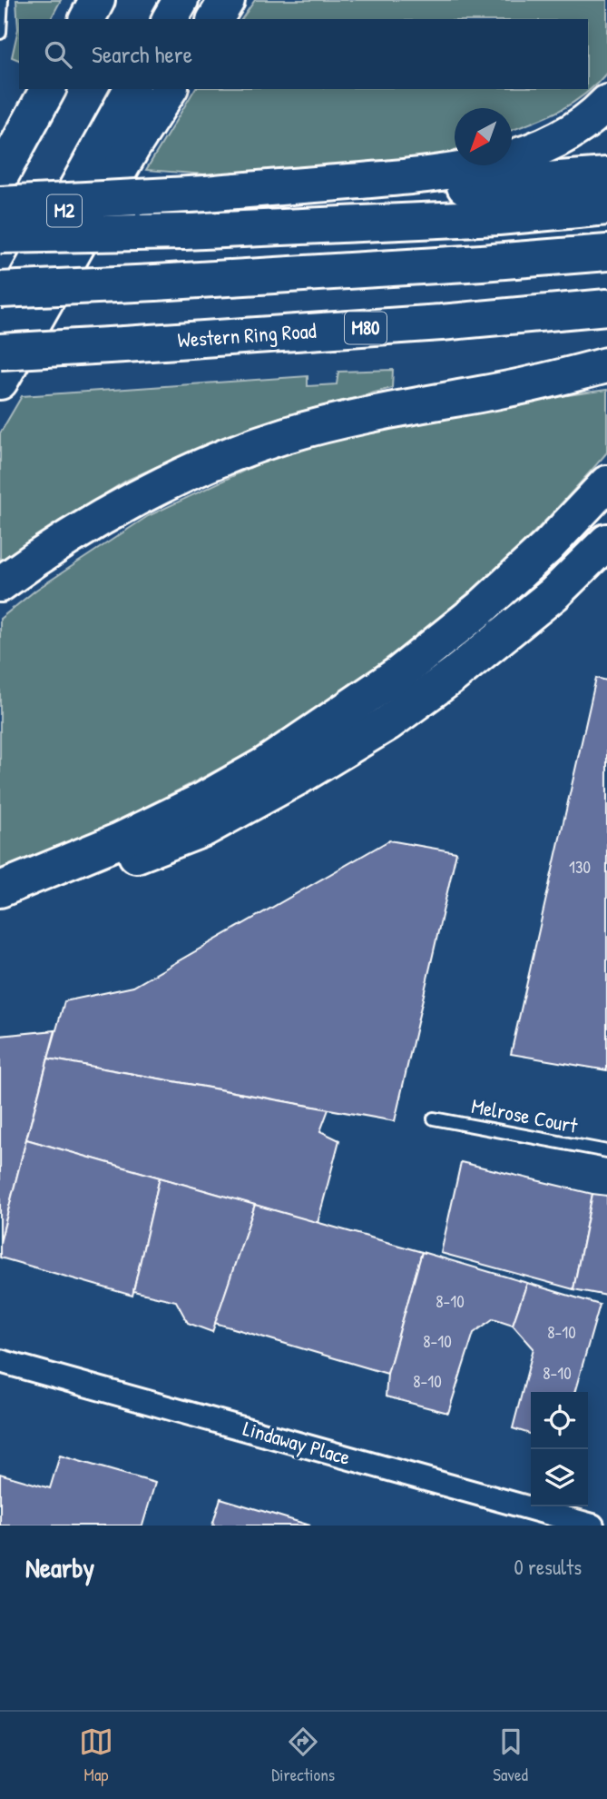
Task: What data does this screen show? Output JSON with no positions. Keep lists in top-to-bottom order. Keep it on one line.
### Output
{"streets":{"highway":["M2","M80","Western Ring Road"],"street":["Lindaway Place"],"lane":["Melrose Court"]},"house_numbers":["130","8-10","8-10","8-10","8-10","8-10"],"north":"bottom left","page":{"search":"Search here","heading":["Nearby","0 results"],"nav":["Map","Directions","Saved"]}}
